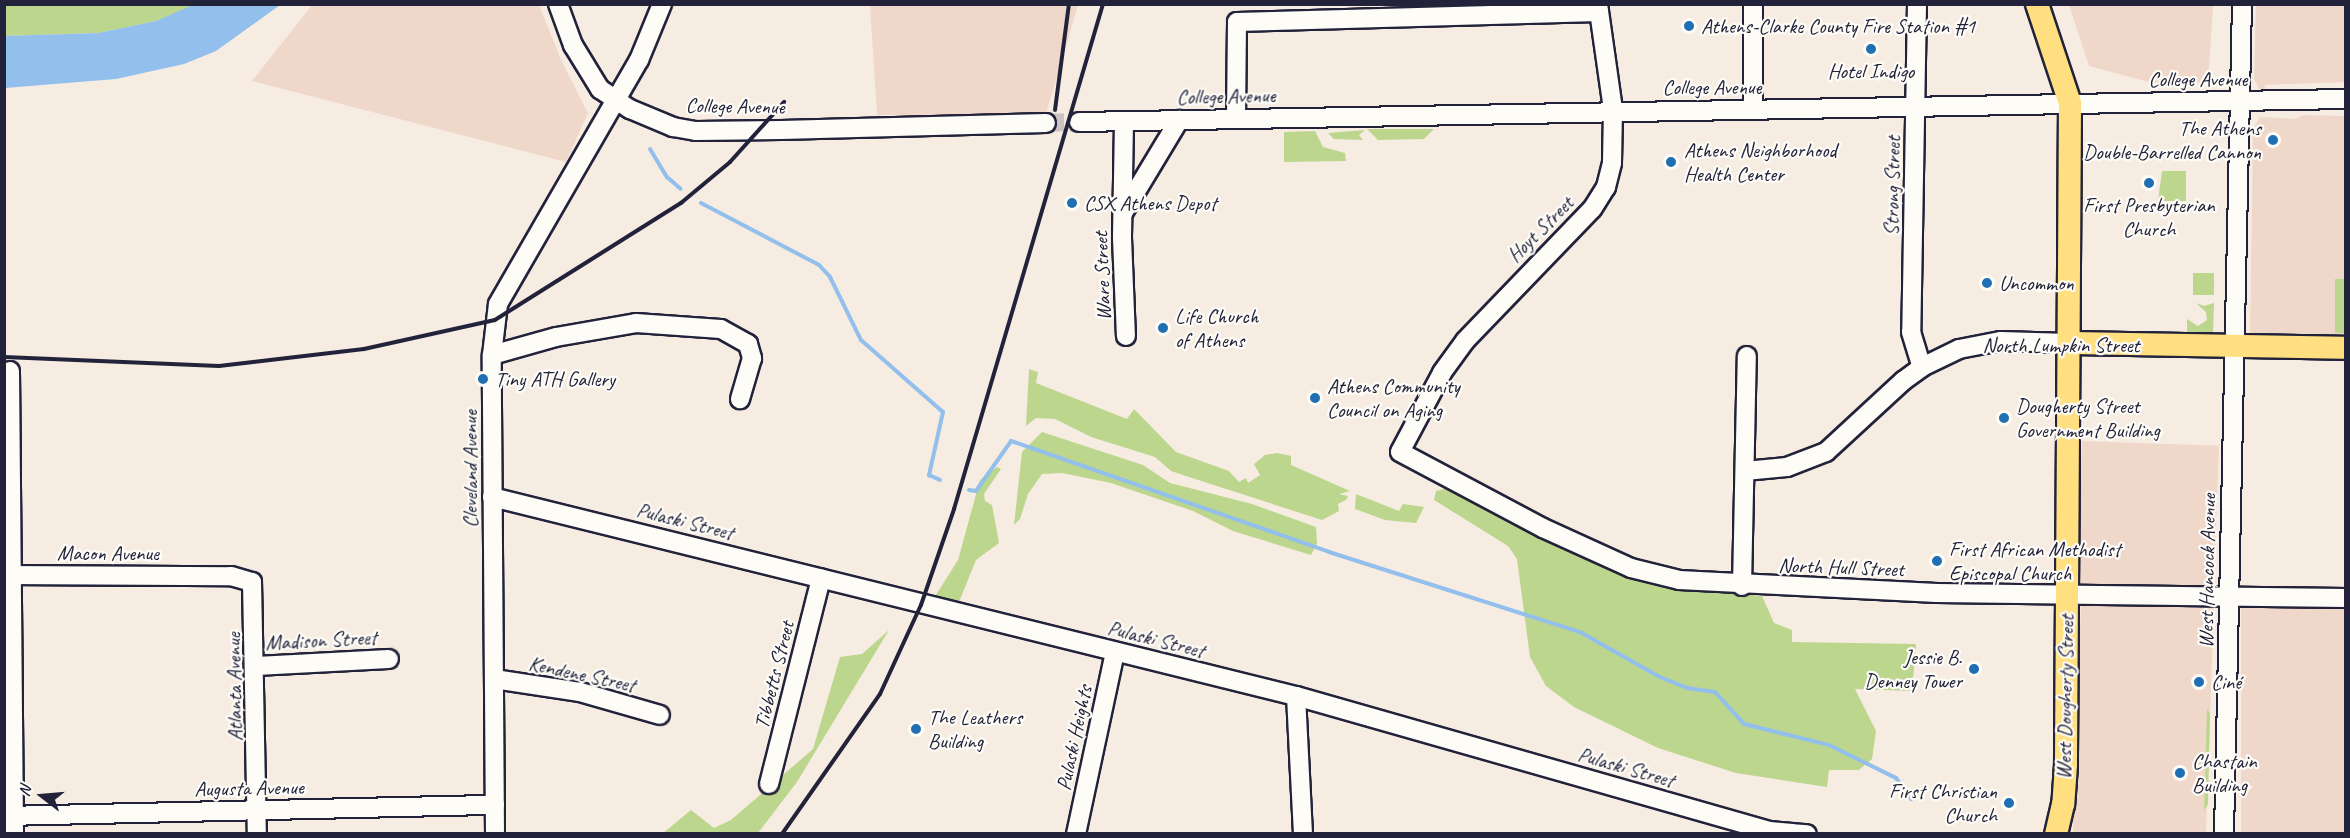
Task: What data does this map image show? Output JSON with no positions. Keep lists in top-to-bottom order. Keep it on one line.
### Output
{"streets":{"main road":["North Lumpkin Street","West Dougherty Street"],"street":["College Avenue","Strong Street","Hoyt Street","Ware Street","Cleveland Avenue","Pulaski Street","Macon Avenue","North Hull Street","West Hancock Avenue","Madison Street","Kendene Street","Tibbetts Street","Atlanta Avenue","Pulaski Heights","Augusta Avenue"]},"crossings":[["College Avenue","Strong Street"],["College Avenue","Hoyt Street"],["College Avenue","Ware Street"],["College Avenue","Cleveland Avenue"],["College Avenue","West Hancock Avenue"],["College Avenue","West Dougherty Street"],["Strong Street","North Lumpkin Street"],["Hoyt Street","North Hull Street"],["North Lumpkin Street","West Hancock Avenue"],["North Lumpkin Street","West Dougherty Street"],["Cleveland Avenue","Pulaski Street"],["Cleveland Avenue","Kendene Street"],["Cleveland Avenue","Augusta Avenue"],["Pulaski Street","Tibbetts Street"],["Pulaski Street","Pulaski Heights"],["Macon Avenue","Atlanta Avenue"],["North Hull Street","West Hancock Avenue"],["North Hull Street","West Dougherty Street"],["Madison Street","Atlanta Avenue"],["Atlanta Avenue","Augusta Avenue"]],"places":["Athens-Clarke County Fire Station #1","Hotel Indigo","The Athens Double-Barrelled Cannon","Athens Neighborhood Health Center","First Presbyterian Church","CSX Athens Depot","Uncommon","Life Church of Athens","Tiny ATH Gallery","Athens Community Council on Aging","Dougherty Street Government Building","First African Methodist Episcopal Church","Jessie B. Denney Tower","Ciné","The Leathers Building","Chastain Building","First Christian Church"],"north":"left"}
